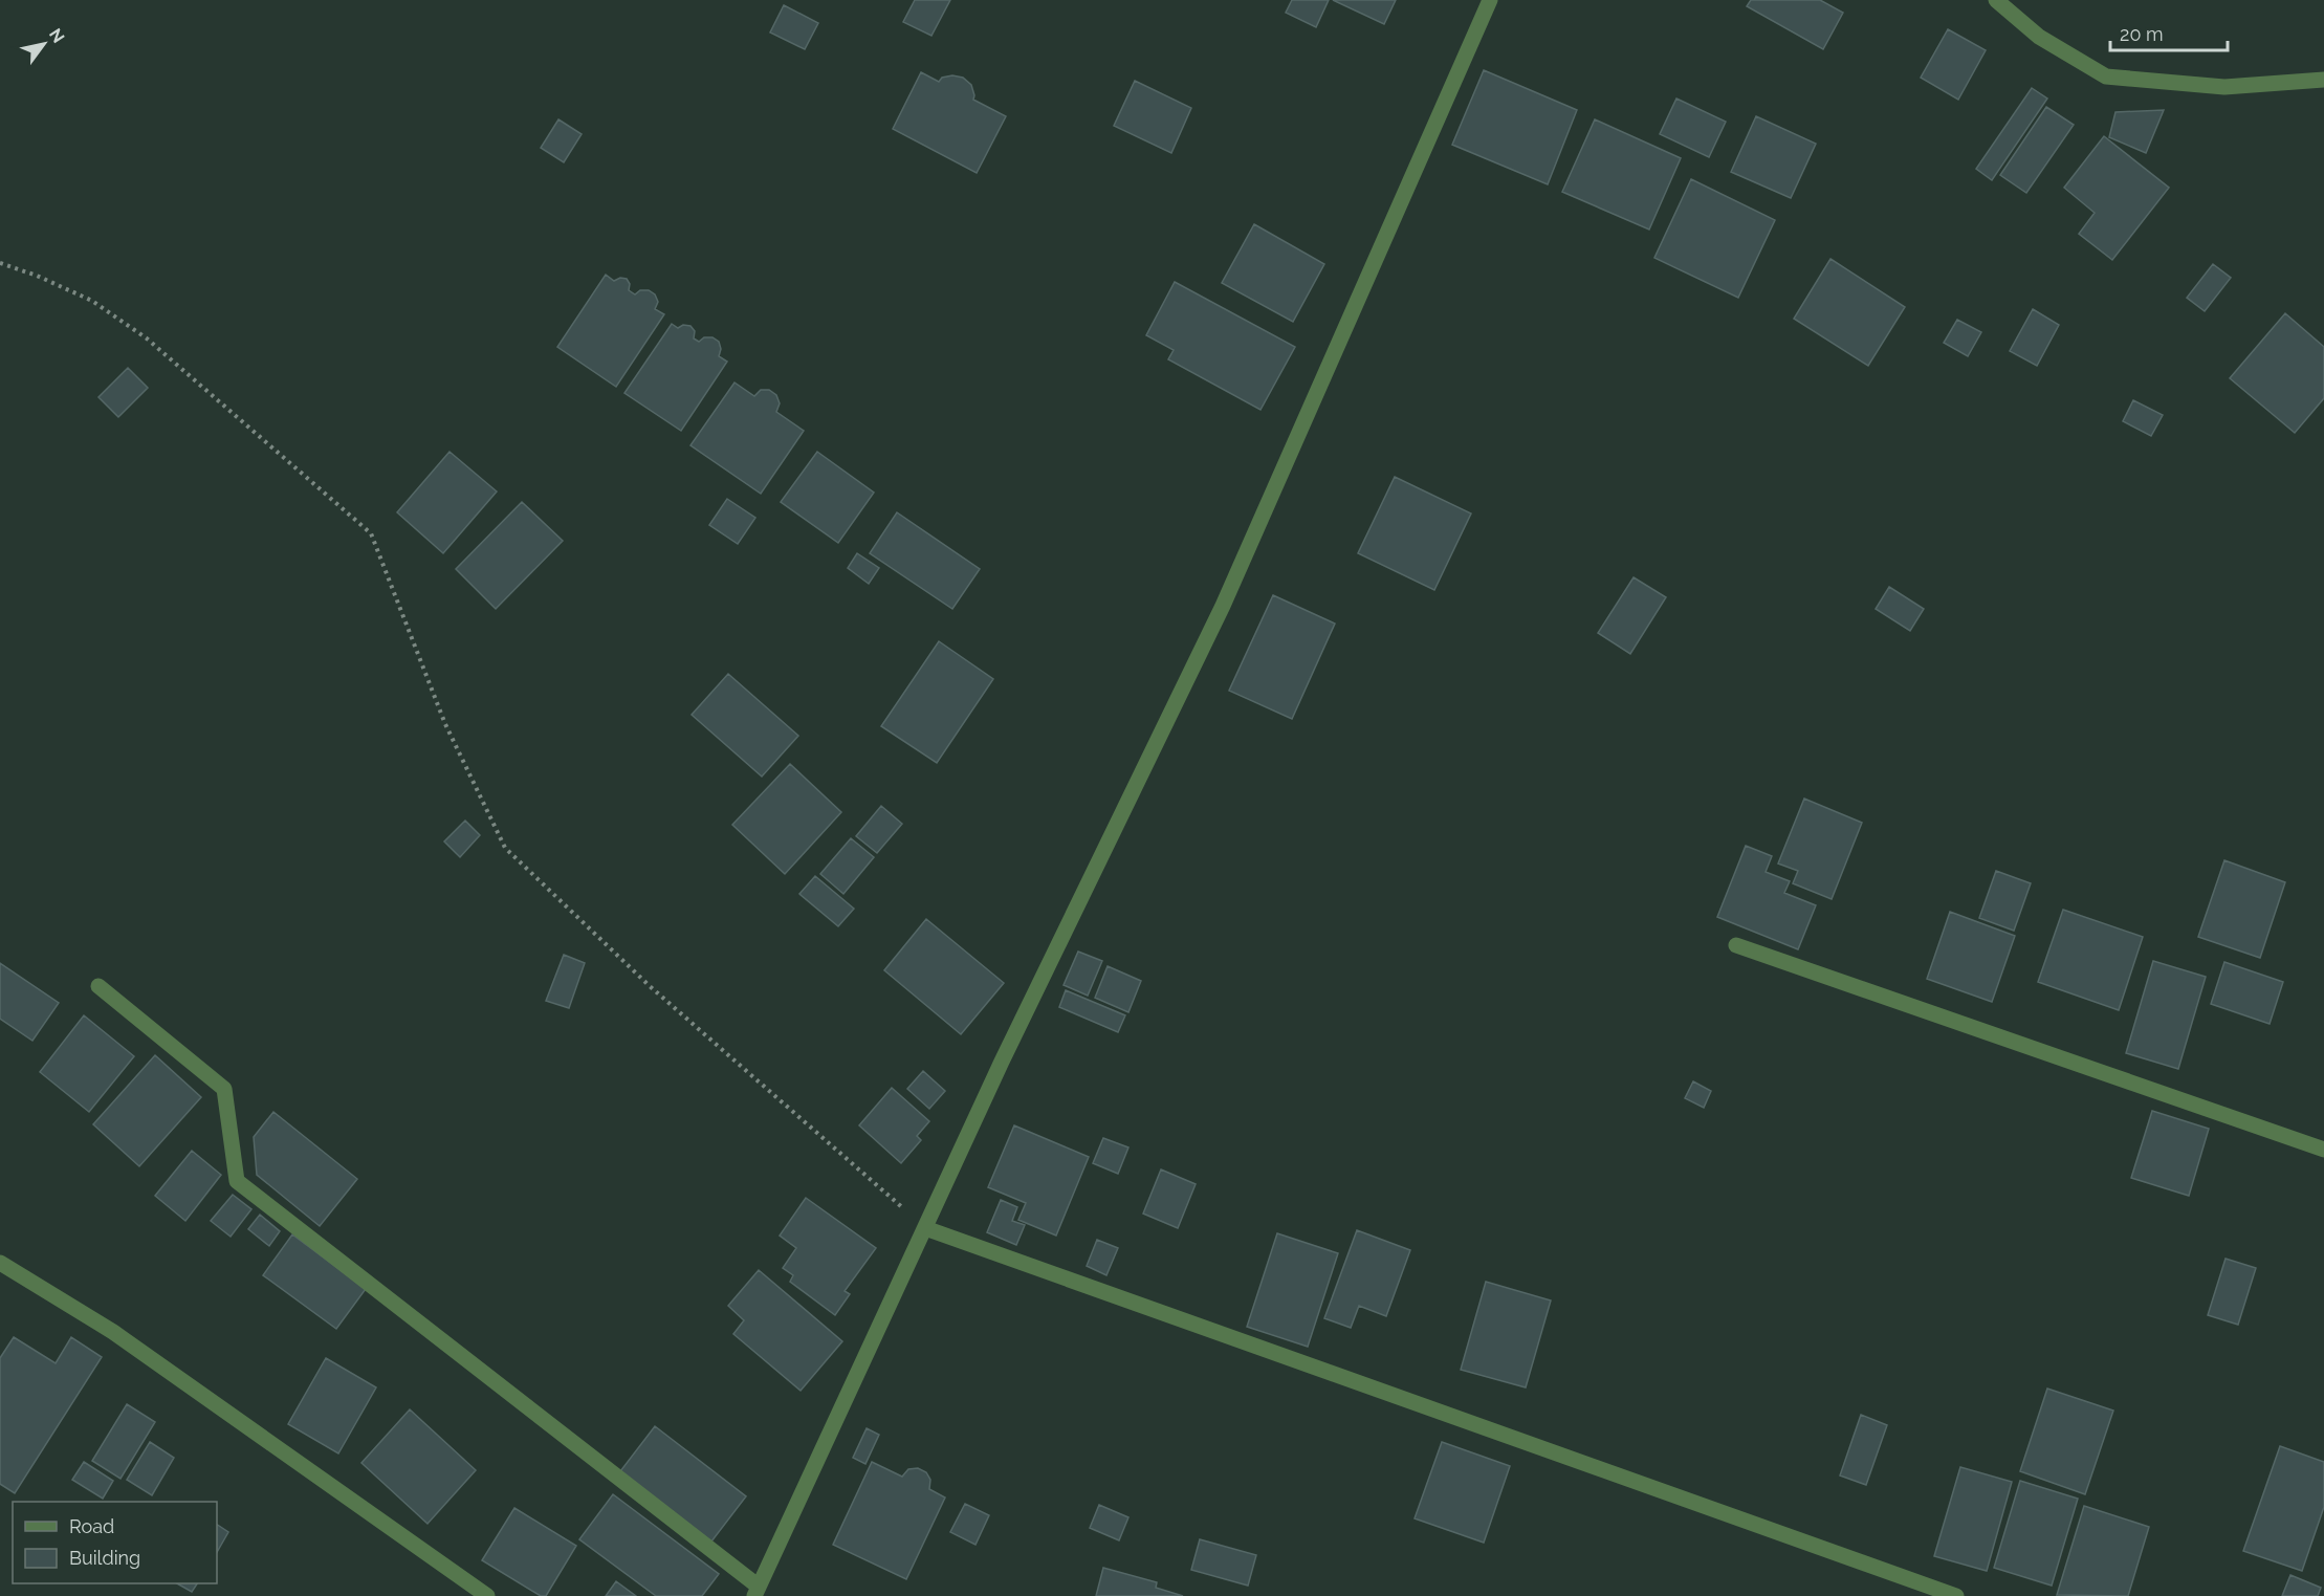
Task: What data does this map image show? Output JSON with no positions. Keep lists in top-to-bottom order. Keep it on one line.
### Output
{"legend":["Road","Building"],"scale_bar":"20 m","north":"top right"}
